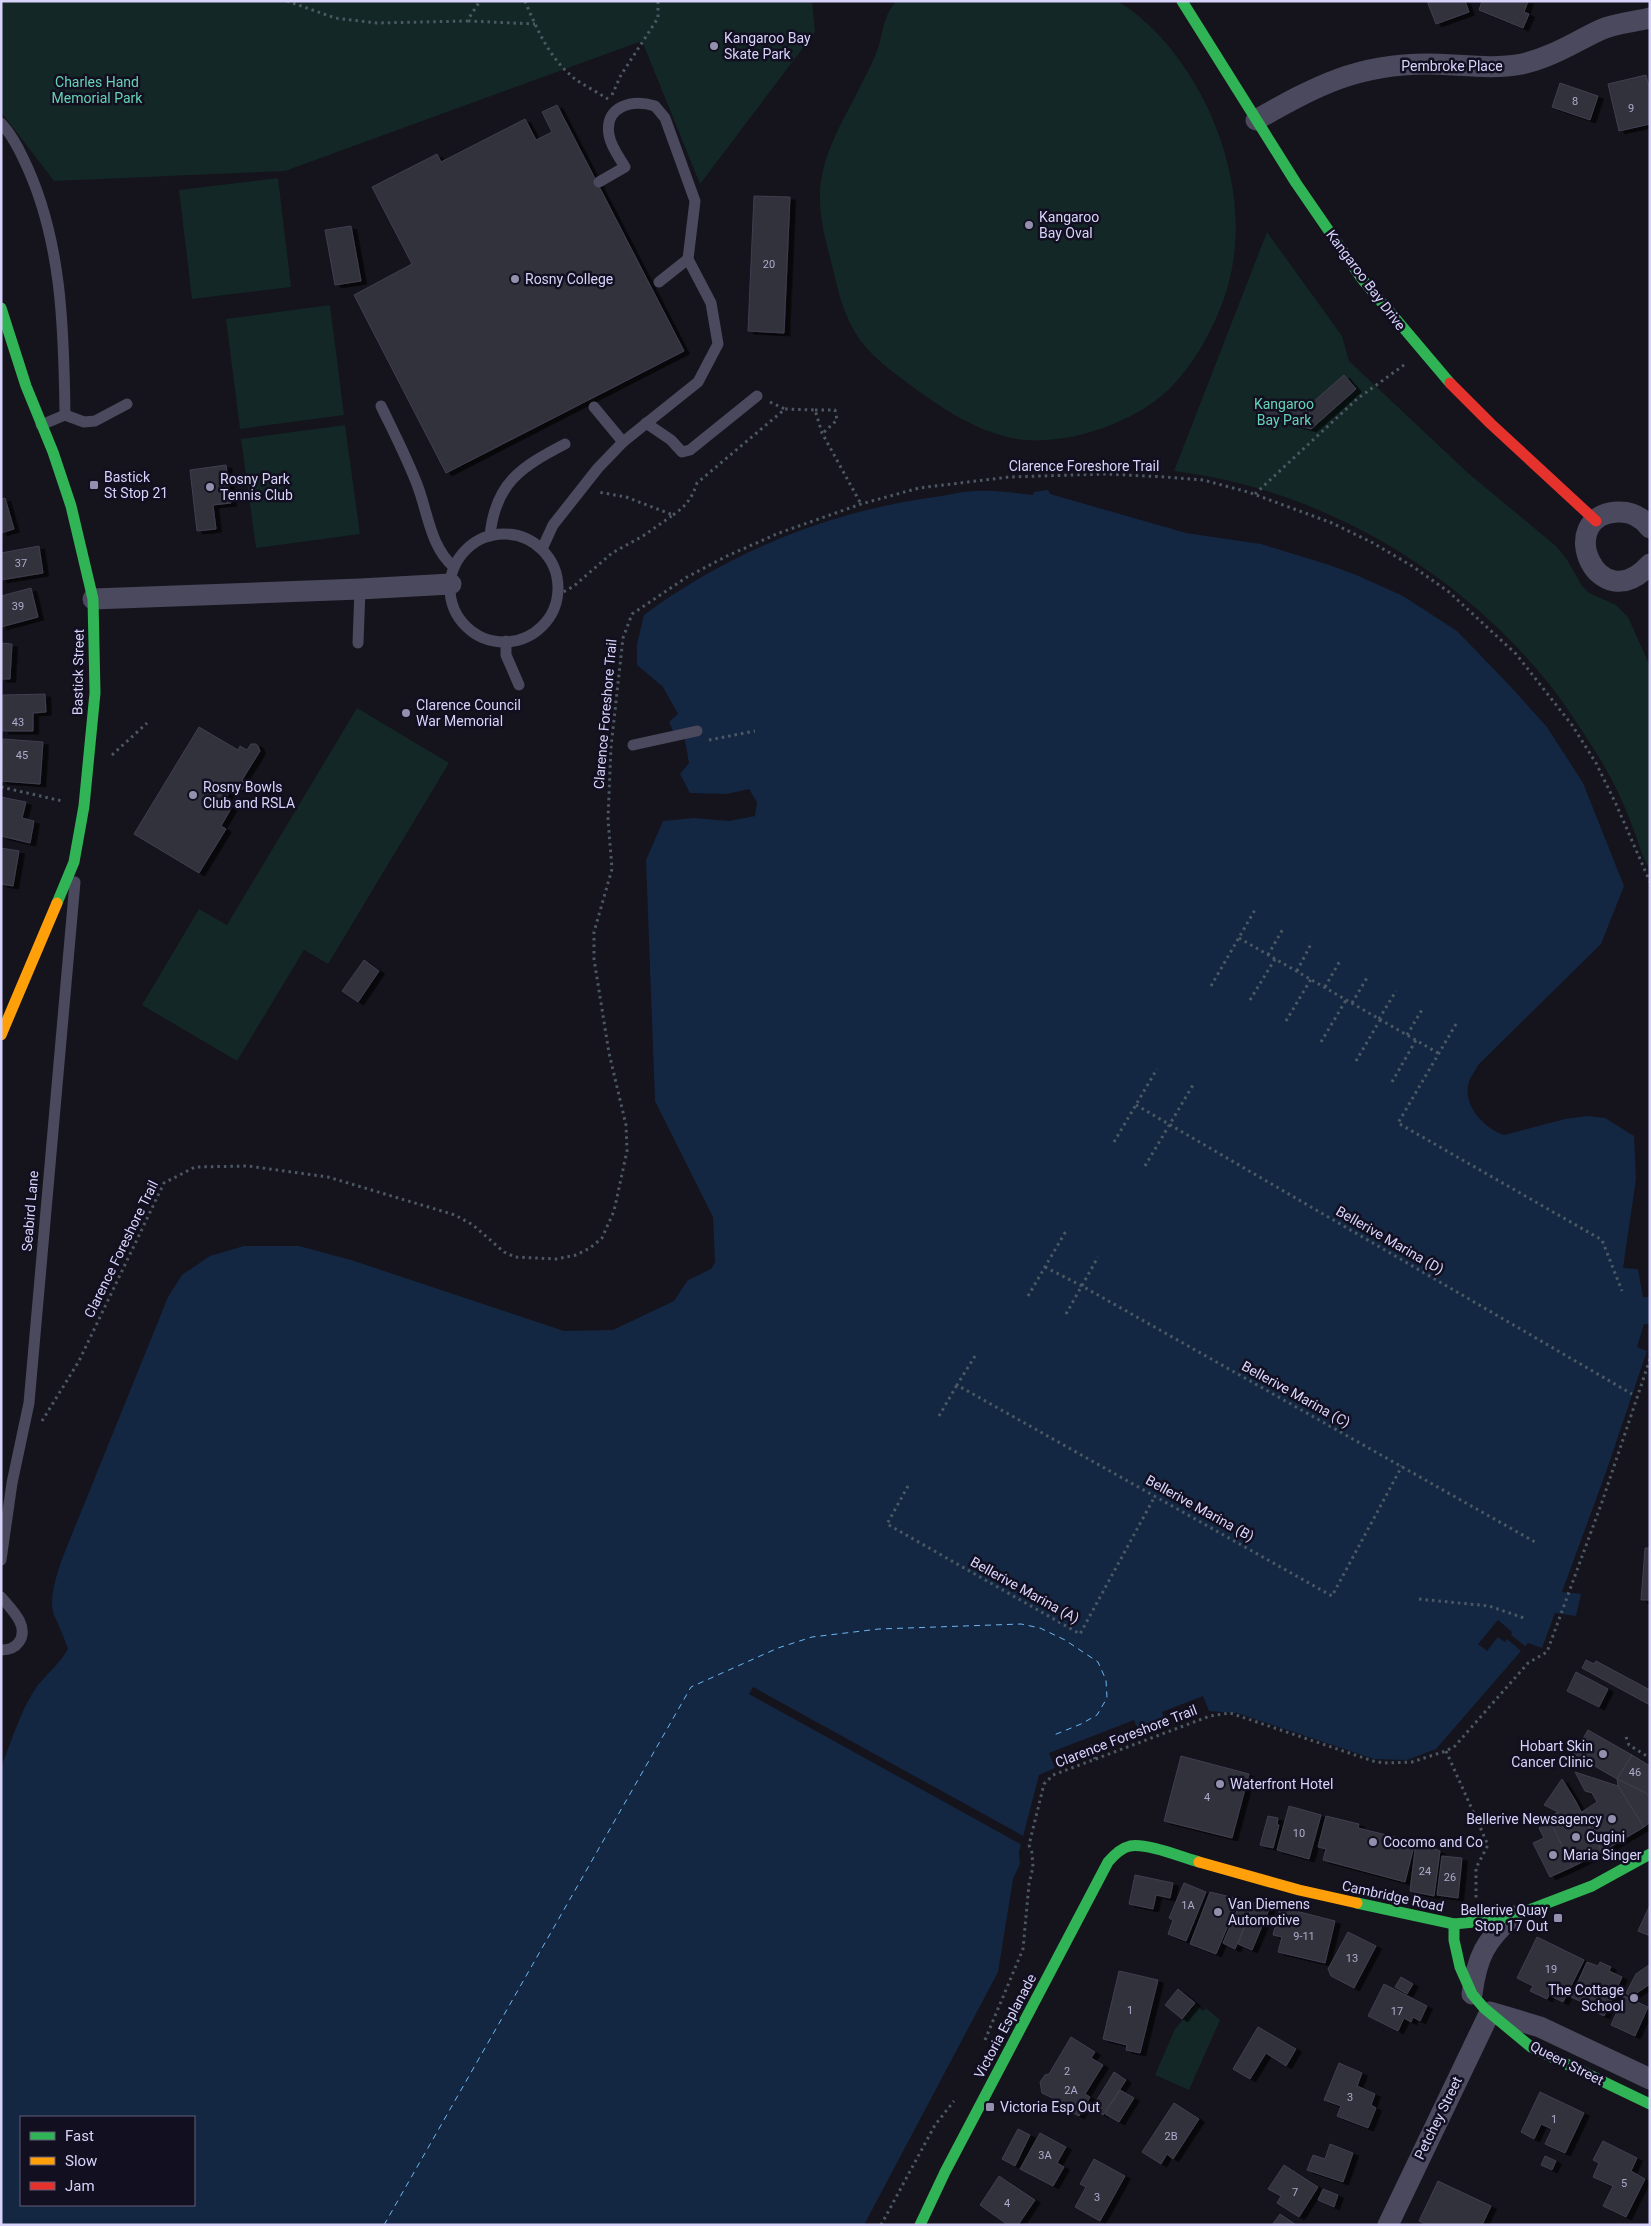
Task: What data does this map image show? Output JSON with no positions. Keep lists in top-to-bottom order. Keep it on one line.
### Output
{"streets":{"street":["Pembroke Place","Kangaroo Bay Drive","Bastick Street","Cambridge Road","Victoria Esplanade","Queen Street","Petchey Street"],"lane":["Seabird Lane"],"path":["Clarence Foreshore Trail","Bellerive Marina (D)","Bellerive Marina (C)","Bellerive Marina (B)","Bellerive Marina (A)"]},"crossings":[["Pembroke Place","Kangaroo Bay Drive"],["Clarence Foreshore Trail","Seabird Lane"],["Bastick Street","Seabird Lane"],["Bellerive Marina (C)","Bellerive Marina (B)"],["Bellerive Marina (B)","Bellerive Marina (A)"],["Cambridge Road","Victoria Esplanade"],["Cambridge Road","Queen Street"],["Queen Street","Petchey Street"]],"parks":["Charles Hand Memorial Park","Kangaroo Bay Park"],"places":{"other":["Kangaroo Bay Skate Park","Kangaroo Bay Oval","Rosny College","Rosny Park Tennis Club","Clarence Council War Memorial","Rosny Bowls Club and RSLA","Hobart Skin Cancer Clinic","Waterfront Hotel","Bellerive Newsagency","Cugini","Cocomo and Co","Maria Singer","Van Diemens Automotive","The Cottage School"],"transit":["Bastick St Stop 21","Bellerive Quay Stop 17 Out","Victoria Esp Out"]},"house_numbers":["8","9","20","37","39","43","45","46","4","10","24","26","1A","9-11","13","19","1","17","2","2A","3","1","2B","3A","5","7","3","4"],"legend":["Fast","Slow","Jam"]}
